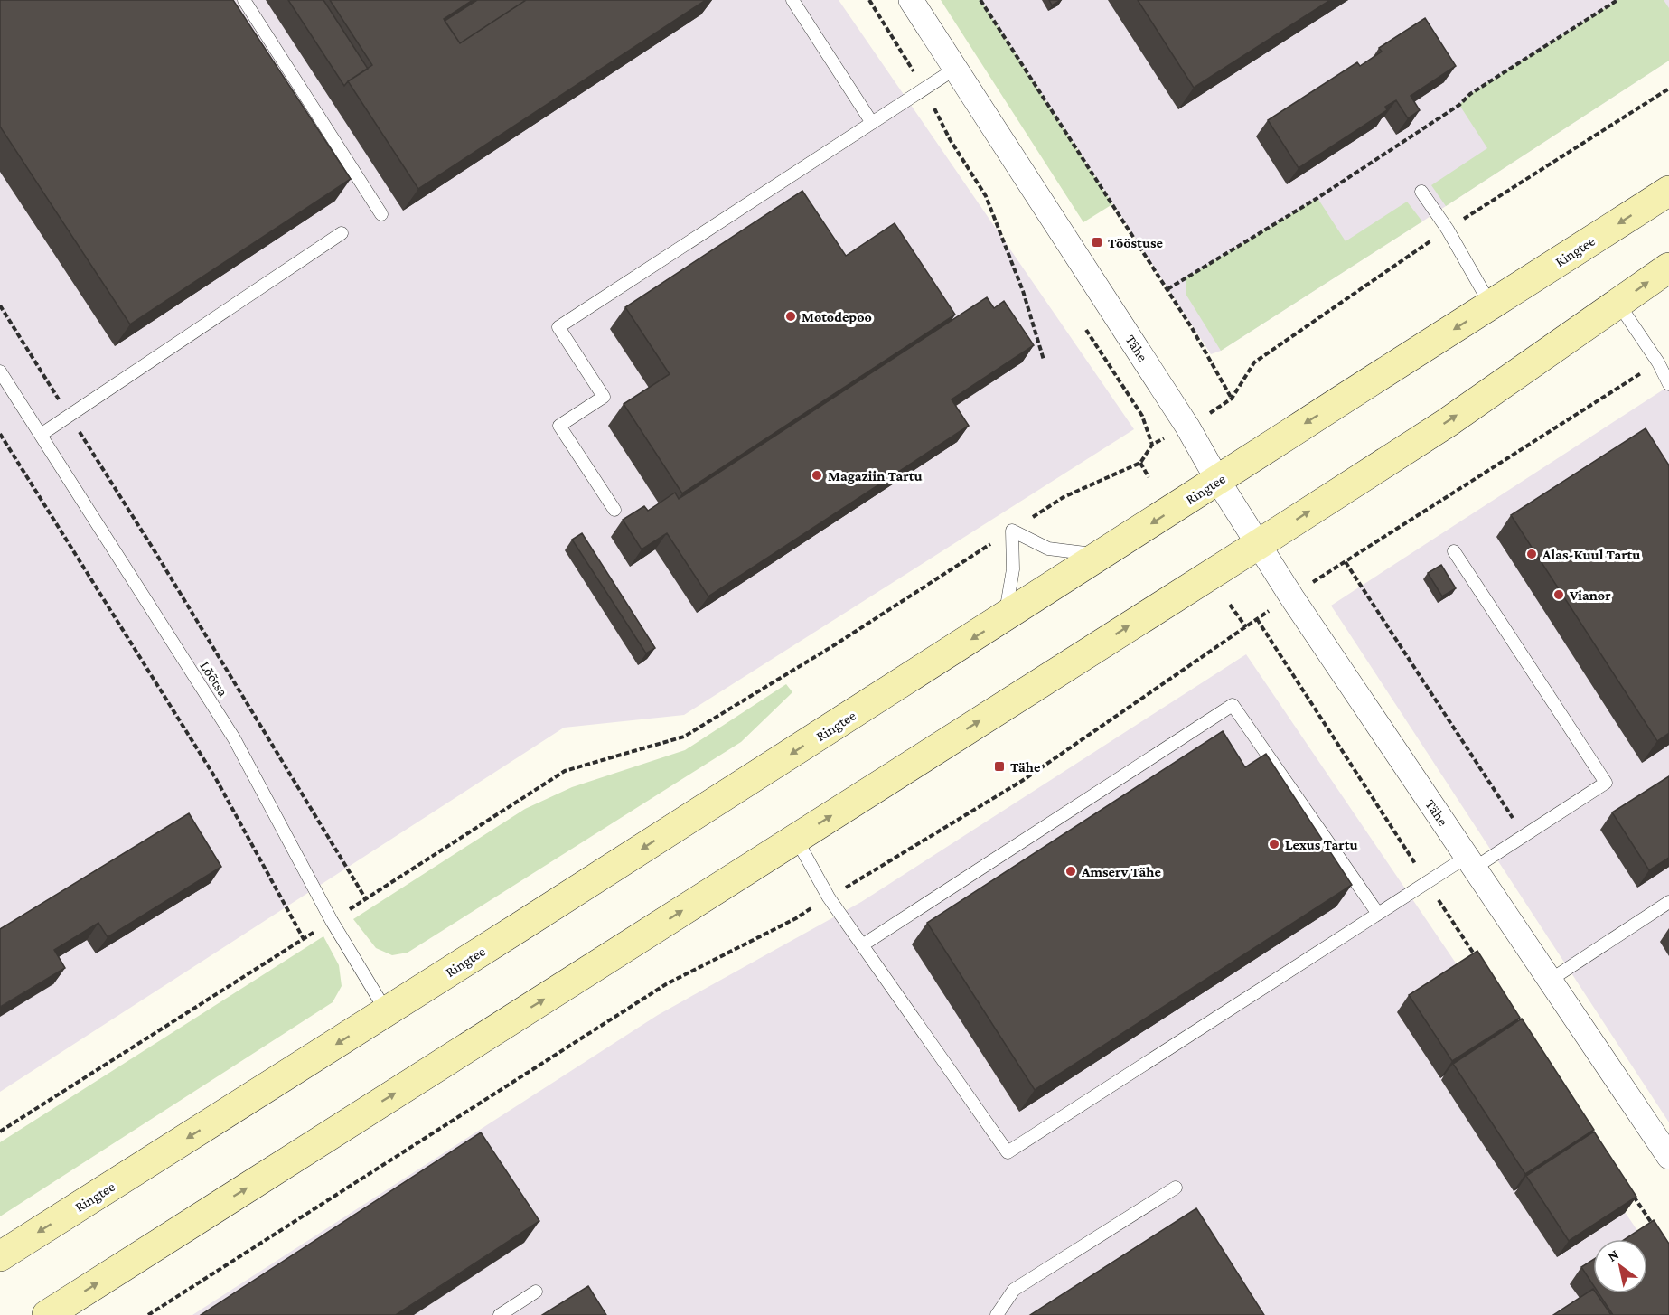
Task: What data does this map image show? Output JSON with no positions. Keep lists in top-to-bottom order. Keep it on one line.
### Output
{"streets":{"main road":["Ringtee"],"street":["Tähe"],"lane":["Lõõtsa"]},"crossings":[["Ringtee","Tähe"],["Ringtee","Lõõtsa"]],"places":{"transit":["Tööstuse","Tähe"],"other":["Motodepoo","Magaziin Tartu","Alas-Kuul Tartu","Vianor","Lexus Tartu","Amserv Tähe"]},"north":"top left"}
